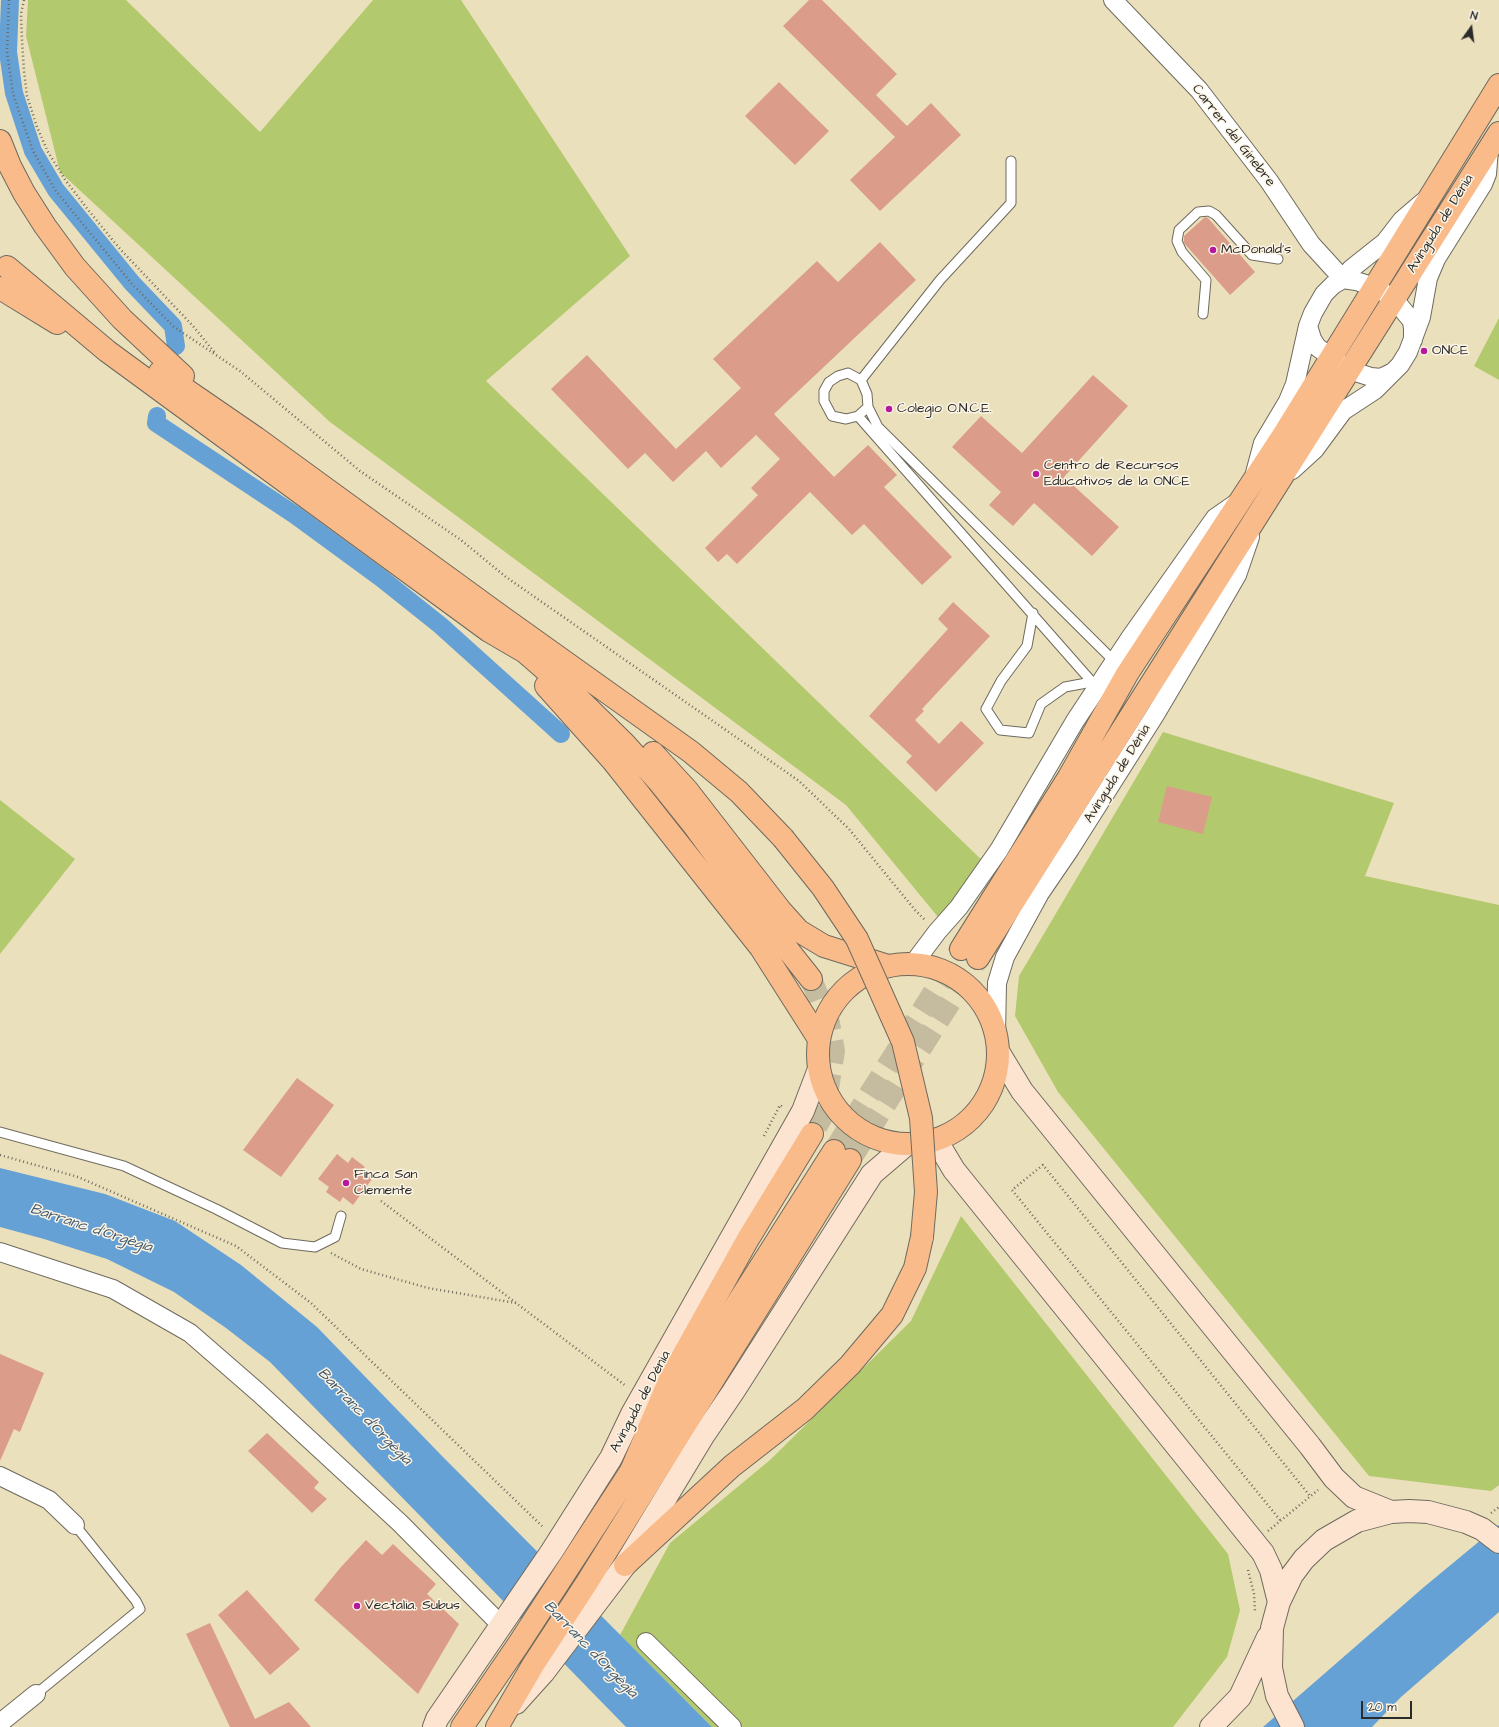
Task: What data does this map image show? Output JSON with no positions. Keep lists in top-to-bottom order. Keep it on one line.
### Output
{"streets":{"main road":["Avinguda de Dénia"],"street":["Carrer del Ginebre"]},"crossings":[["Carrer del Ginebre","Avinguda de Dénia"]],"water":["Barranc d'Orgègia"],"places":["McDonald's","ONCE","Colegio O.N.C.E.","Centro de Recursos Educativos de la ONCE","Finca San Clemente","Vectalia. Subus"],"scale_bar":"20 m","north":"top"}
